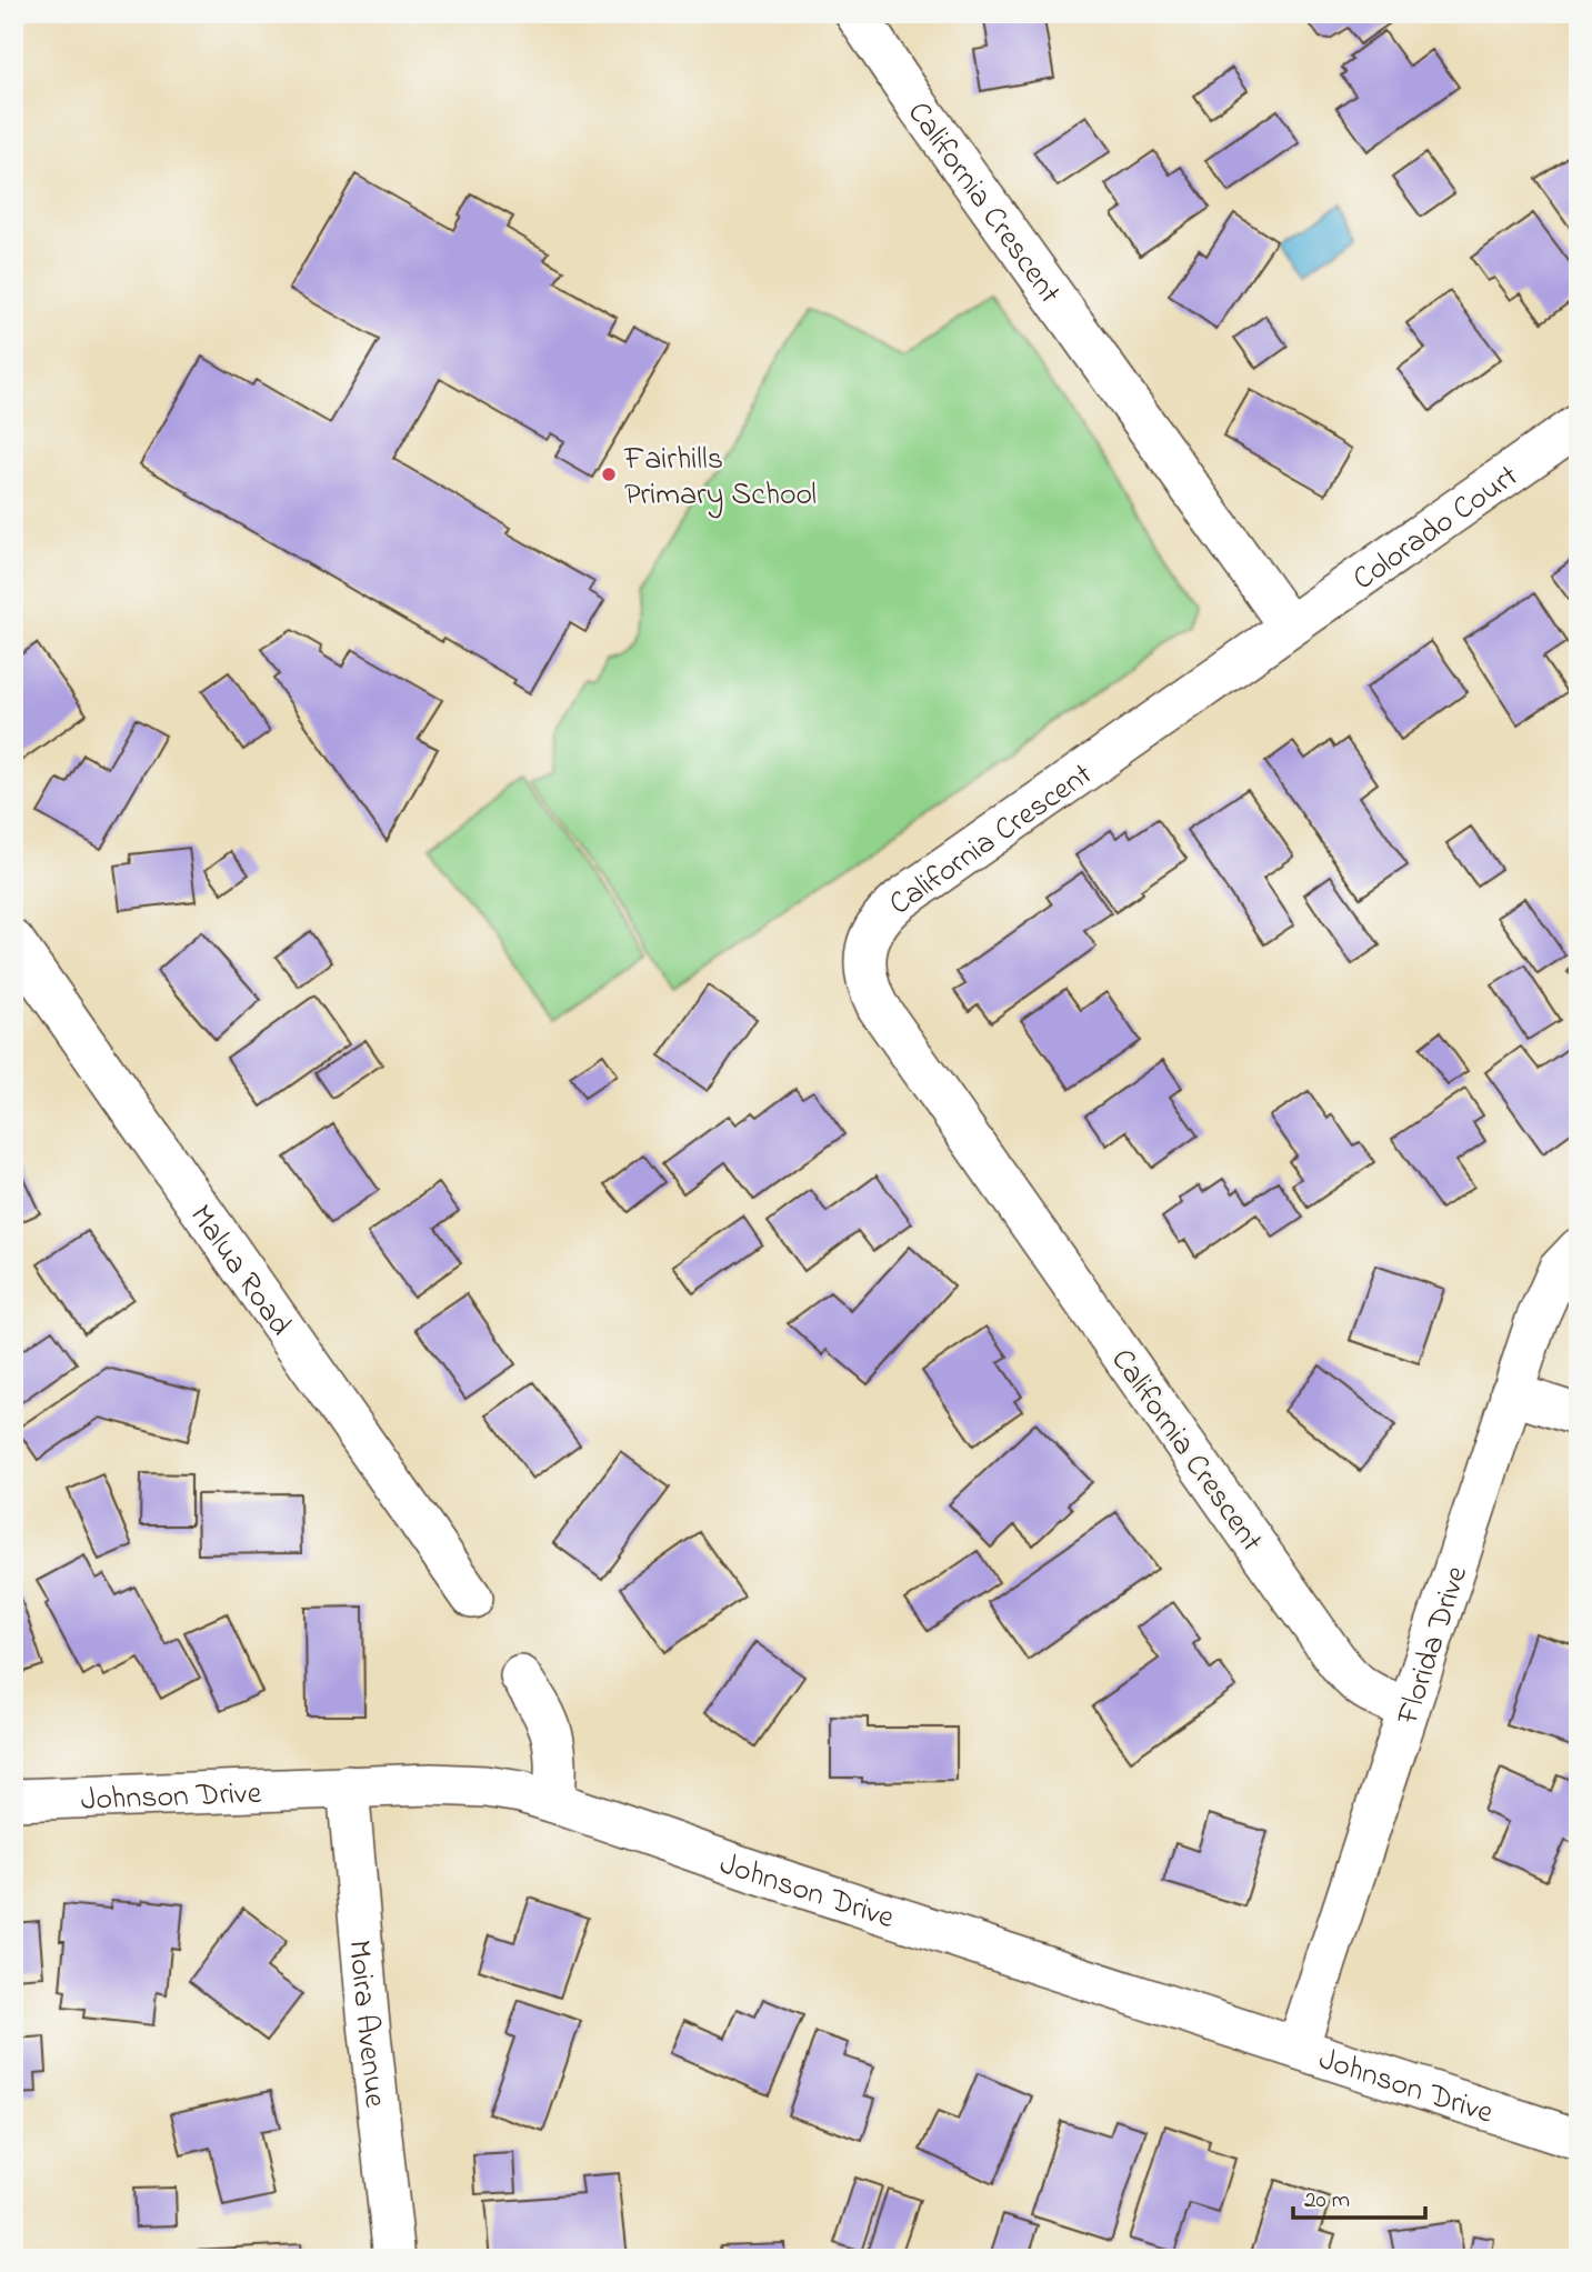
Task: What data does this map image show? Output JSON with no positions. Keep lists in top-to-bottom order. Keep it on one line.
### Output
{"streets":{"street":["California Crescent","Colorado Court","Malua Road","Florida Drive","Johnson Drive","Moira Avenue"]},"crossings":[["California Crescent","Colorado Court"],["California Crescent","Florida Drive"],["Florida Drive","Johnson Drive"],["Johnson Drive","Moira Avenue"]],"places":["Fairhills Primary School"],"scale_bar":"20 m"}
